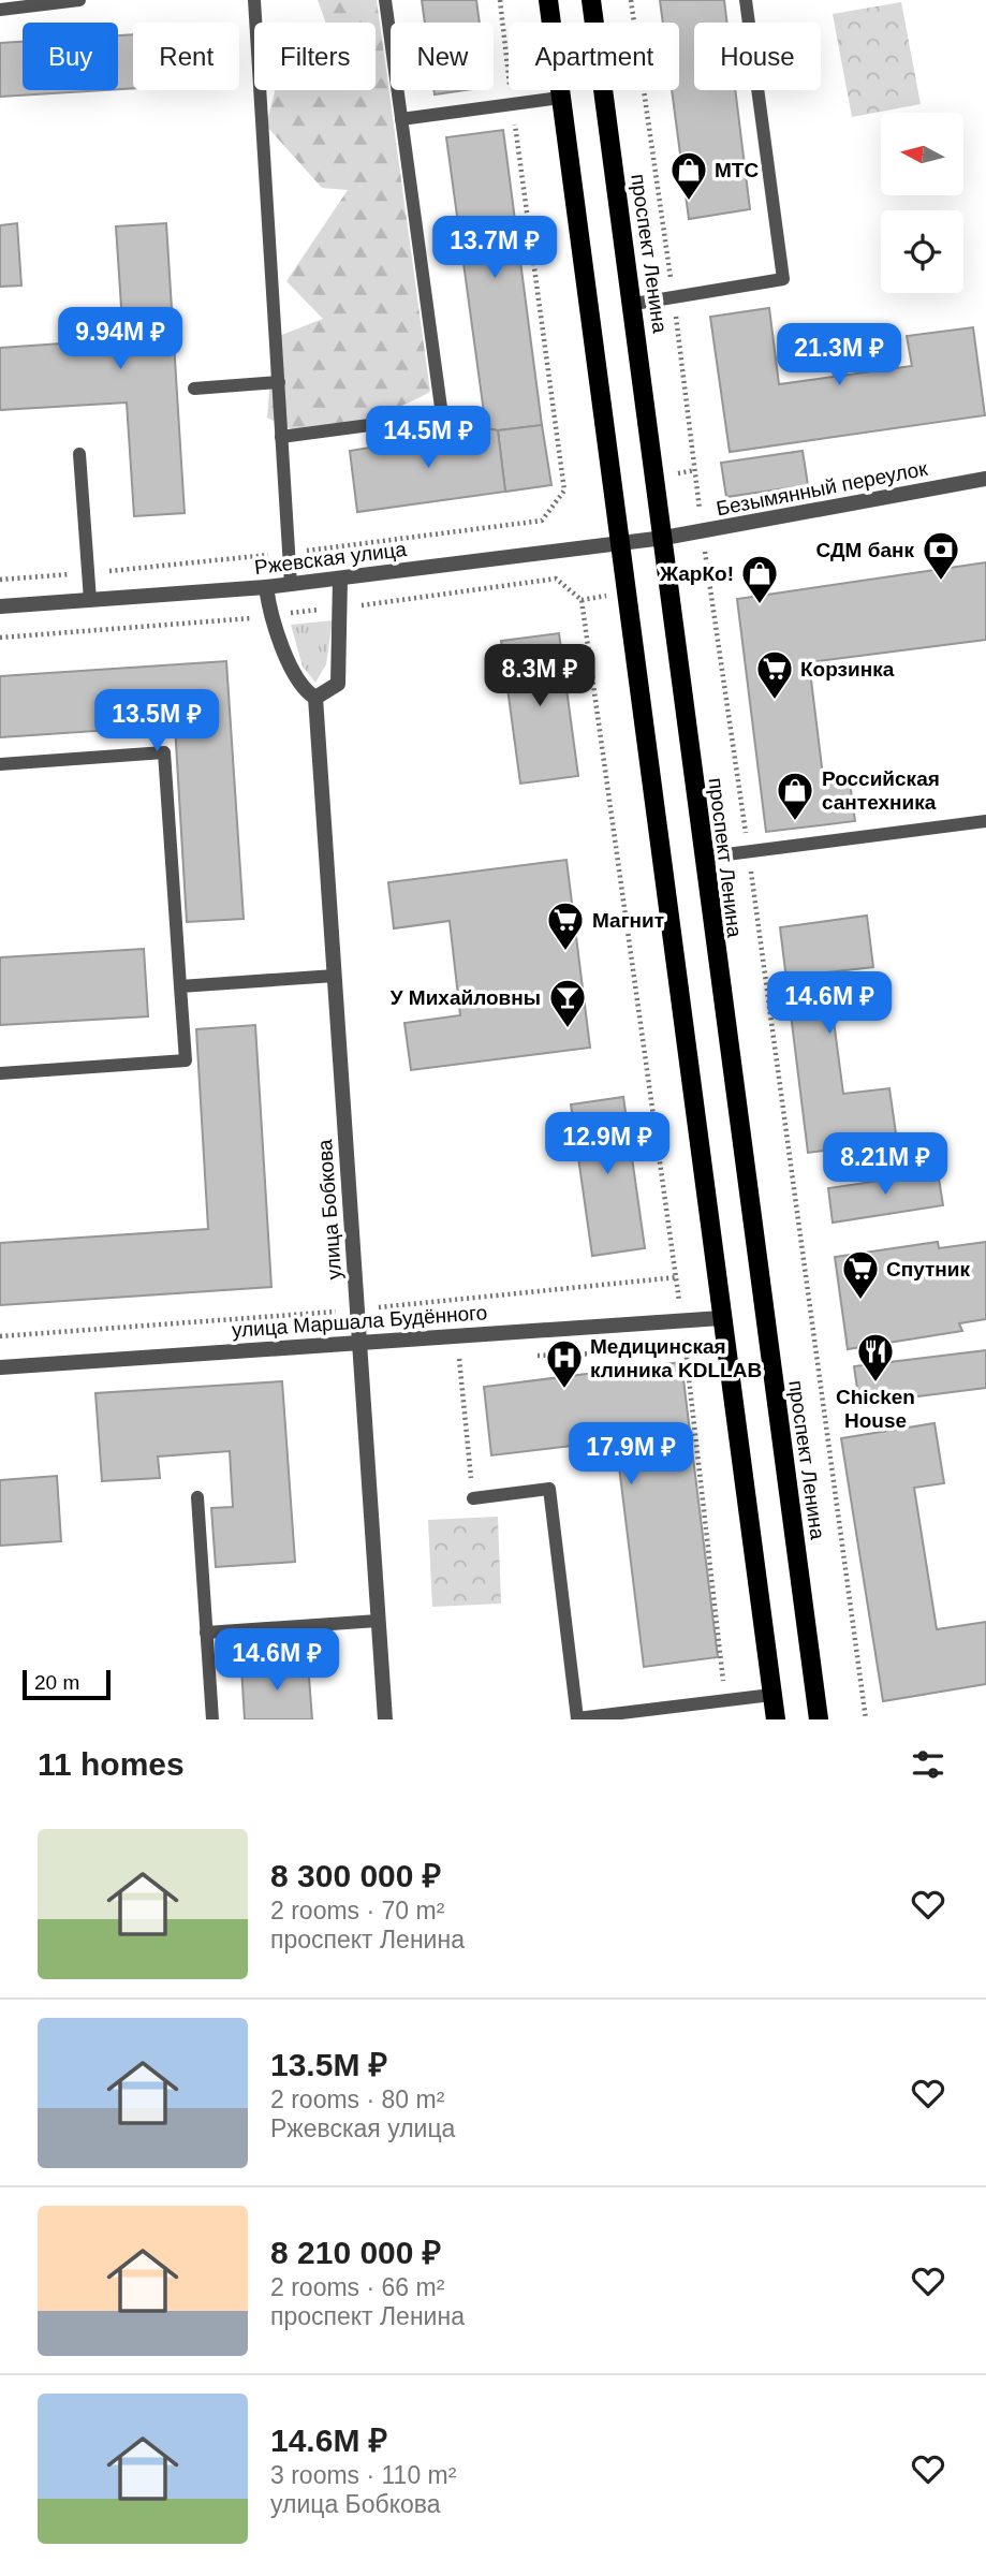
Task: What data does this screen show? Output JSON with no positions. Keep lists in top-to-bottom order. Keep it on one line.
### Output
{"streets":{"main road":["проспект Ленина"],"street":["Безымянный переулок","Ржевская улица","улица Бобкова","улица Маршала Будённого"]},"crossings":[["проспект Ленина","Безымянный переулок"],["проспект Ленина","Ржевская улица"],["Безымянный переулок","Ржевская улица"],["улица Бобкова","улица Маршала Будённого"]],"places":{"shop":["МТС","ЖарКо!","Российская сантехника"],"bank":["СДМ банк"],"supermarket":["Корзинка","Магнит","Спутник"],"bar":["У Михайловны"],"restaurant":["Chicken House"],"hospital":["Медицинская клиника KDLLAB"]},"scale_bar":"20 m","north":"left","page":{"chip":["Buy","Rent","Filters","New","Apartment","House"],"price":["13.7M ₽","9.94M ₽","21.3M ₽","14.5M ₽","8.3M ₽","13.5M ₽","14.6M ₽","12.9M ₽","8.21M ₽","17.9M ₽","14.6M ₽"],"scale":"20 m","heading":"11 homes","list":[{"name":"8 300 000 ₽","note":"2 rooms · 70 m² · проспект Ленина"},{"name":"13.5M ₽","note":"2 rooms · 80 m² · Ржевская улица"},{"name":"8 210 000 ₽","note":"2 rooms · 66 m² · проспект Ленина"},{"name":"14.6M ₽","note":"3 rooms · 110 m² · улица Бобкова"}]}}
